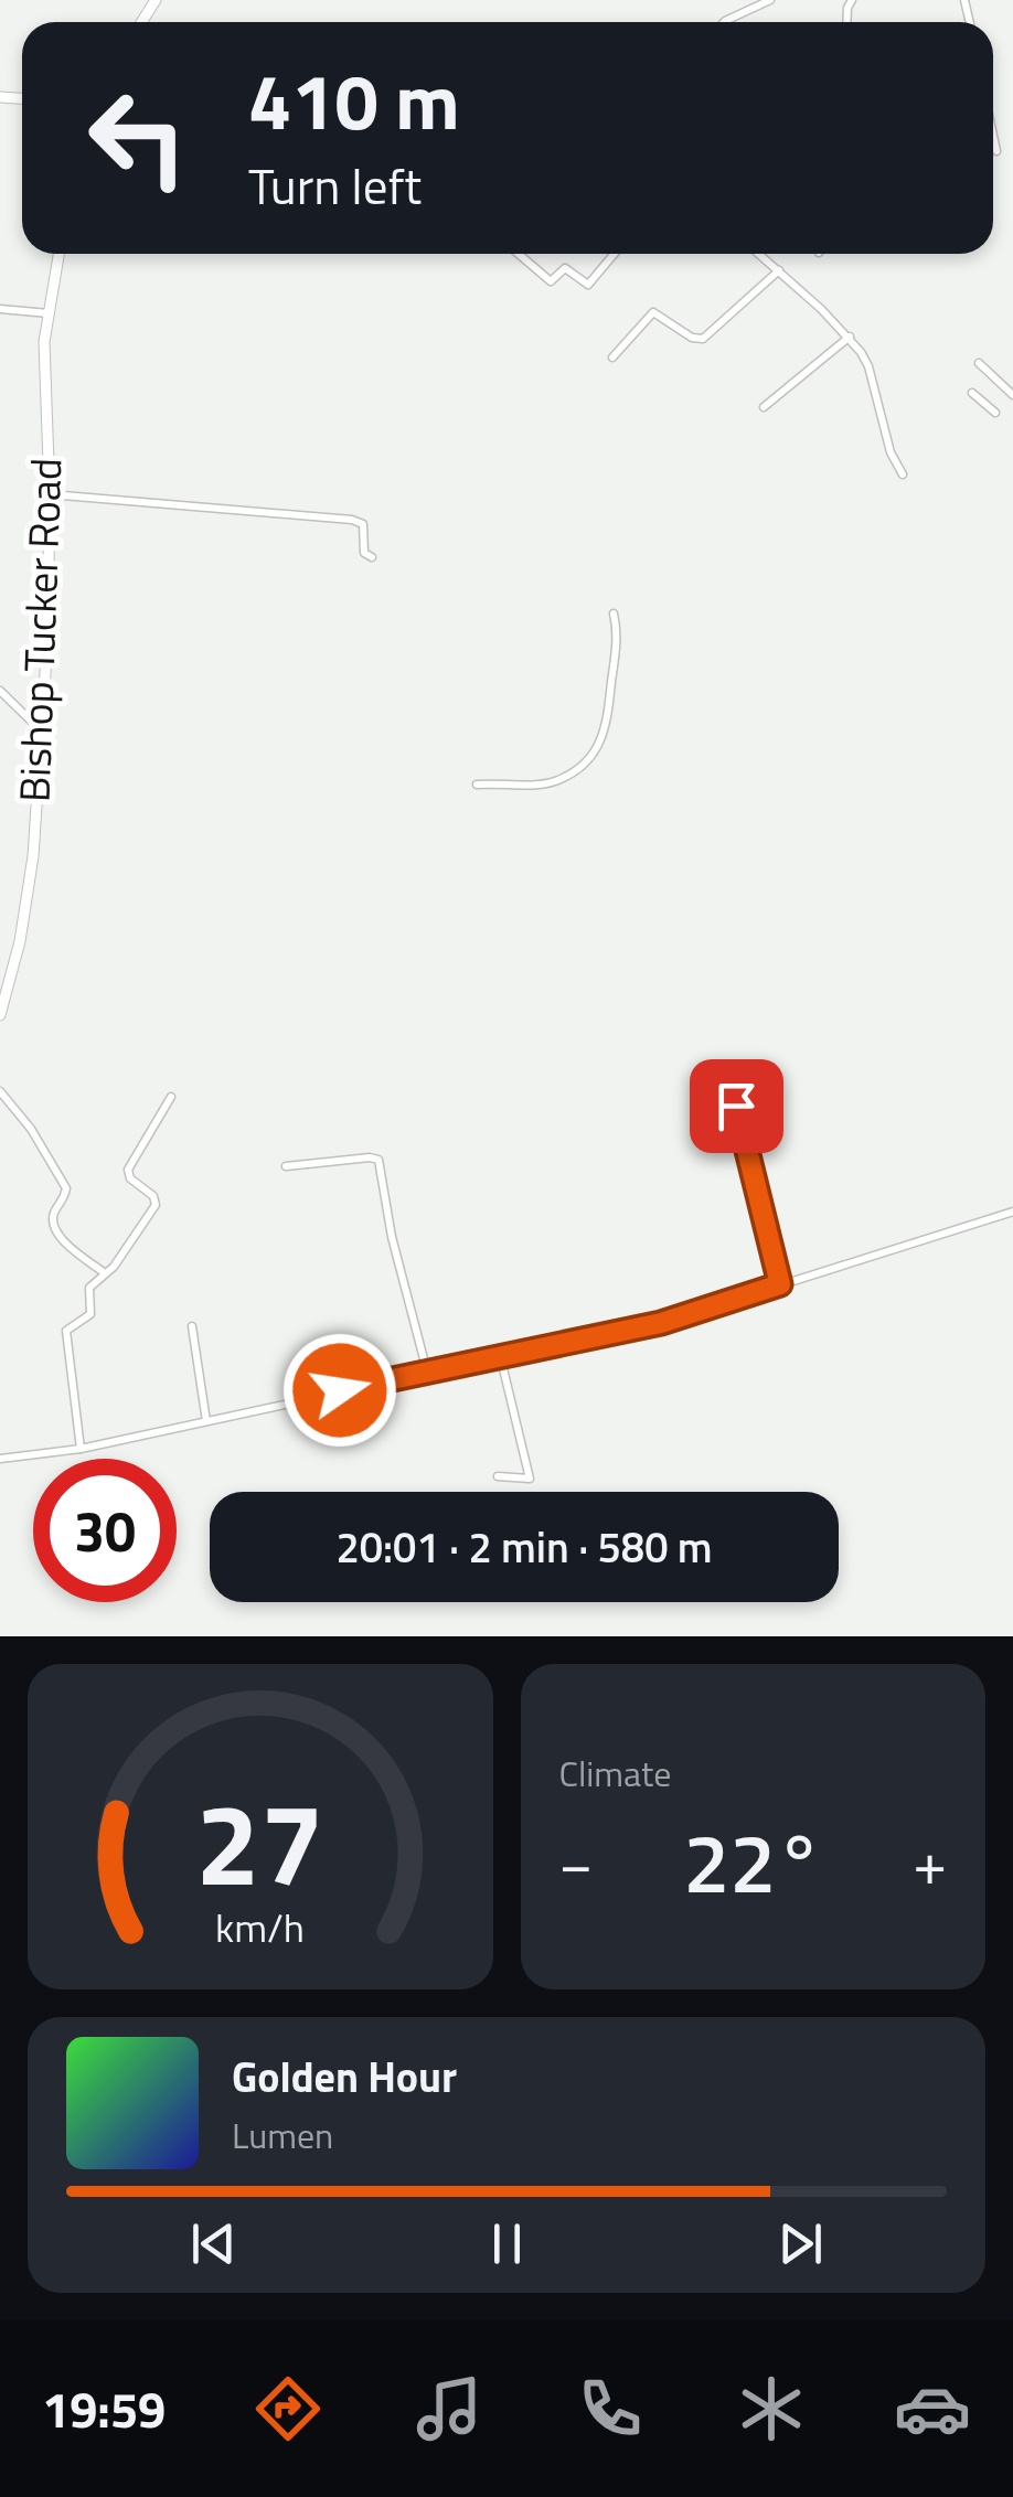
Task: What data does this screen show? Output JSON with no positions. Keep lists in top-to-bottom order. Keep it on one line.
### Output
{"streets":{"main road":["Bishop Tucker Road"]},"page":{"turn":["410 m","Turn left"],"limit":"30","trip":"20:01 · 2 min · 580 m","tile":"Climate","heat":["−","22°","+"],"song":["Golden Hour","Lumen"],"tabs":"19:59","gauge":["27","km/h"]}}
